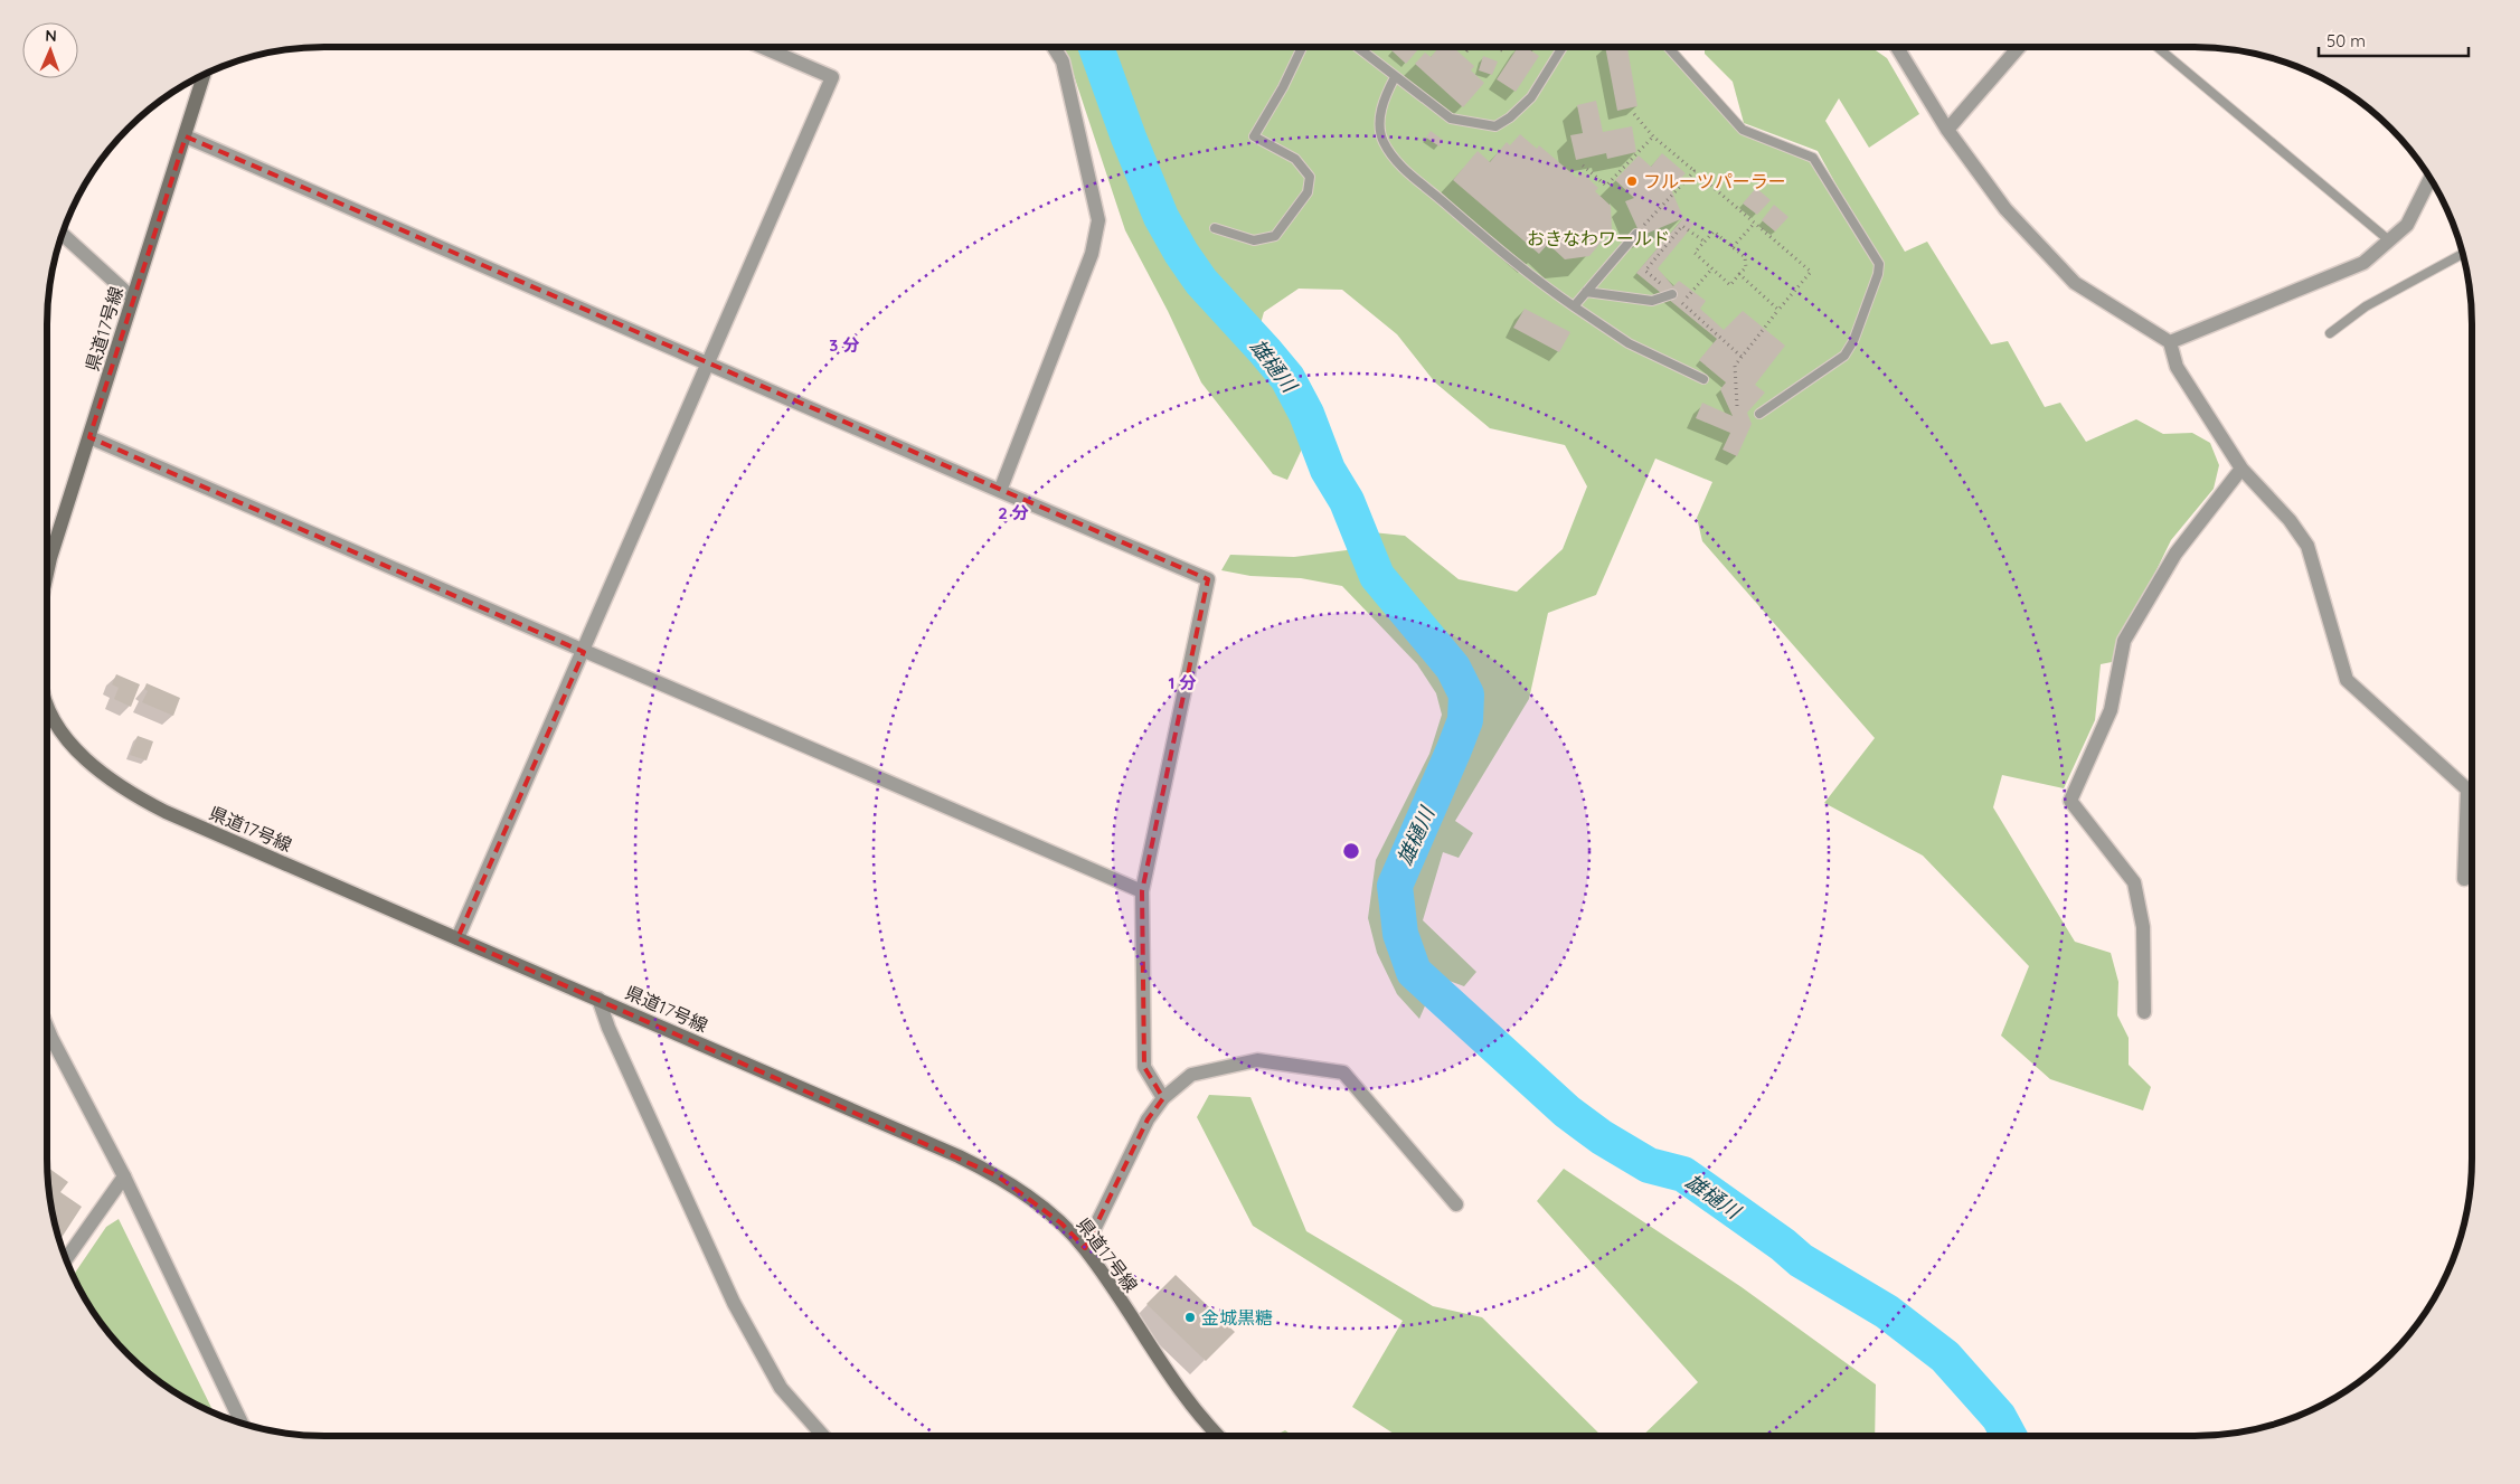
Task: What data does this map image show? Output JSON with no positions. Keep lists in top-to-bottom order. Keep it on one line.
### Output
{"streets":{"main road":["県道17号線"]},"water":["雄樋川"],"parks":["おきなわワールド"],"places":["フルーツパーラー","金城黒糖"],"scale_bar":"50 m","north":"top","rings":["3 分","2 分","1 分"]}
